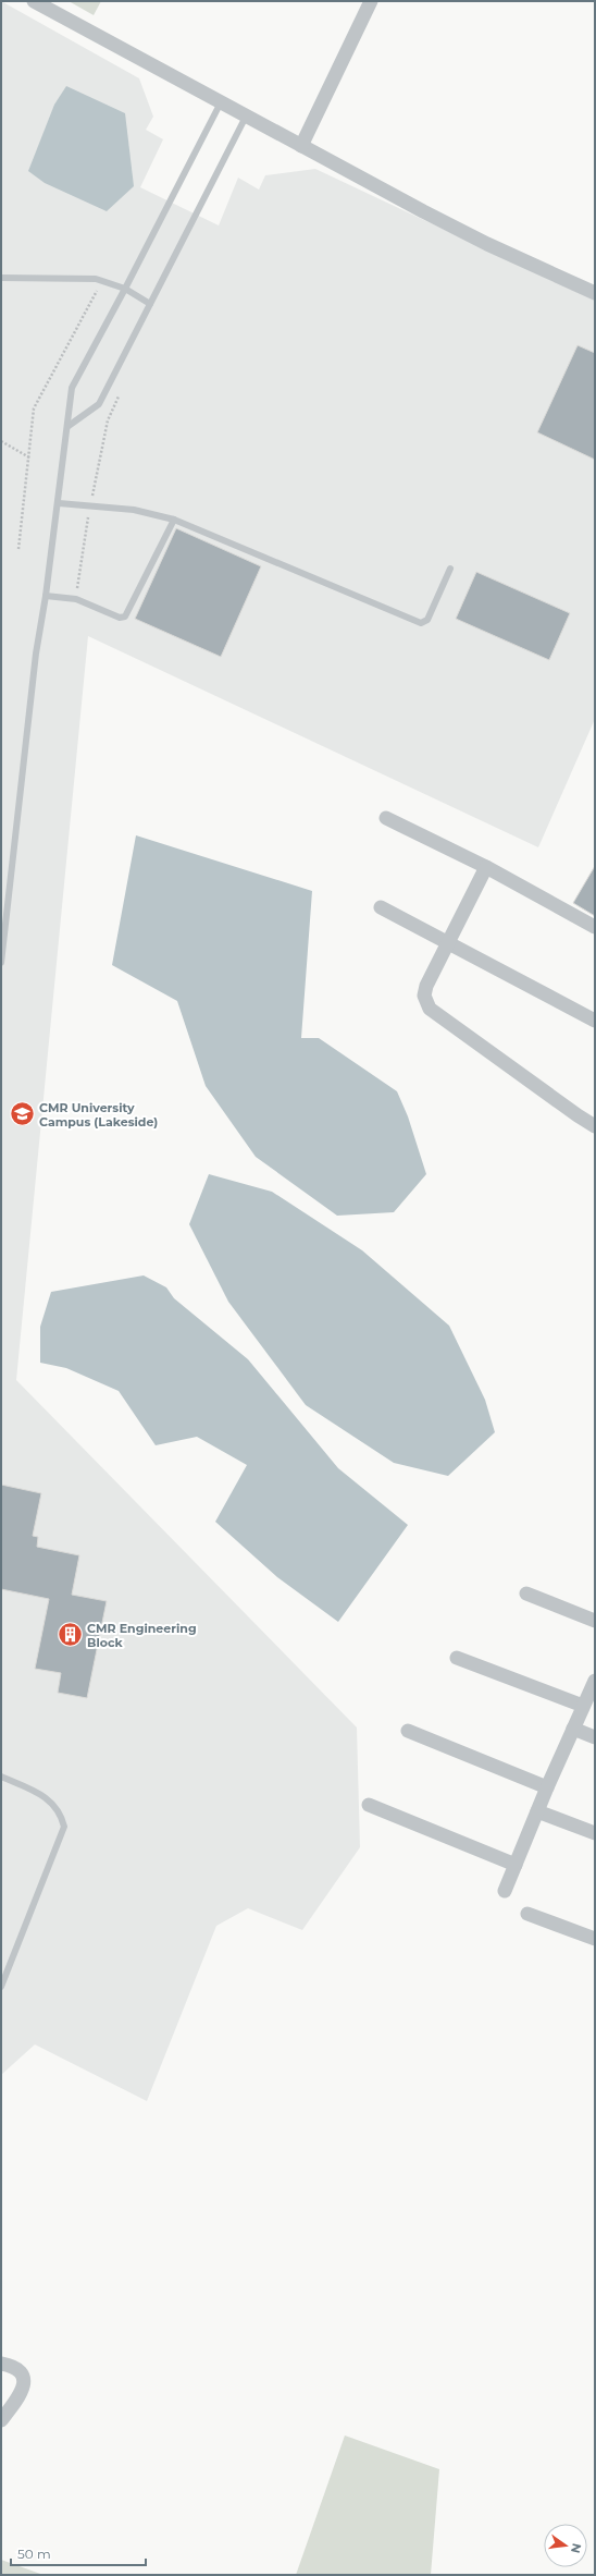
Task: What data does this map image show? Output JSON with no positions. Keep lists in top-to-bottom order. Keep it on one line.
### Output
{"places":{"school or university":["CMR University Campus (Lakeside)"],"building":["CMR Engineering Block"]},"scale_bar":"50 m","north":"right"}
